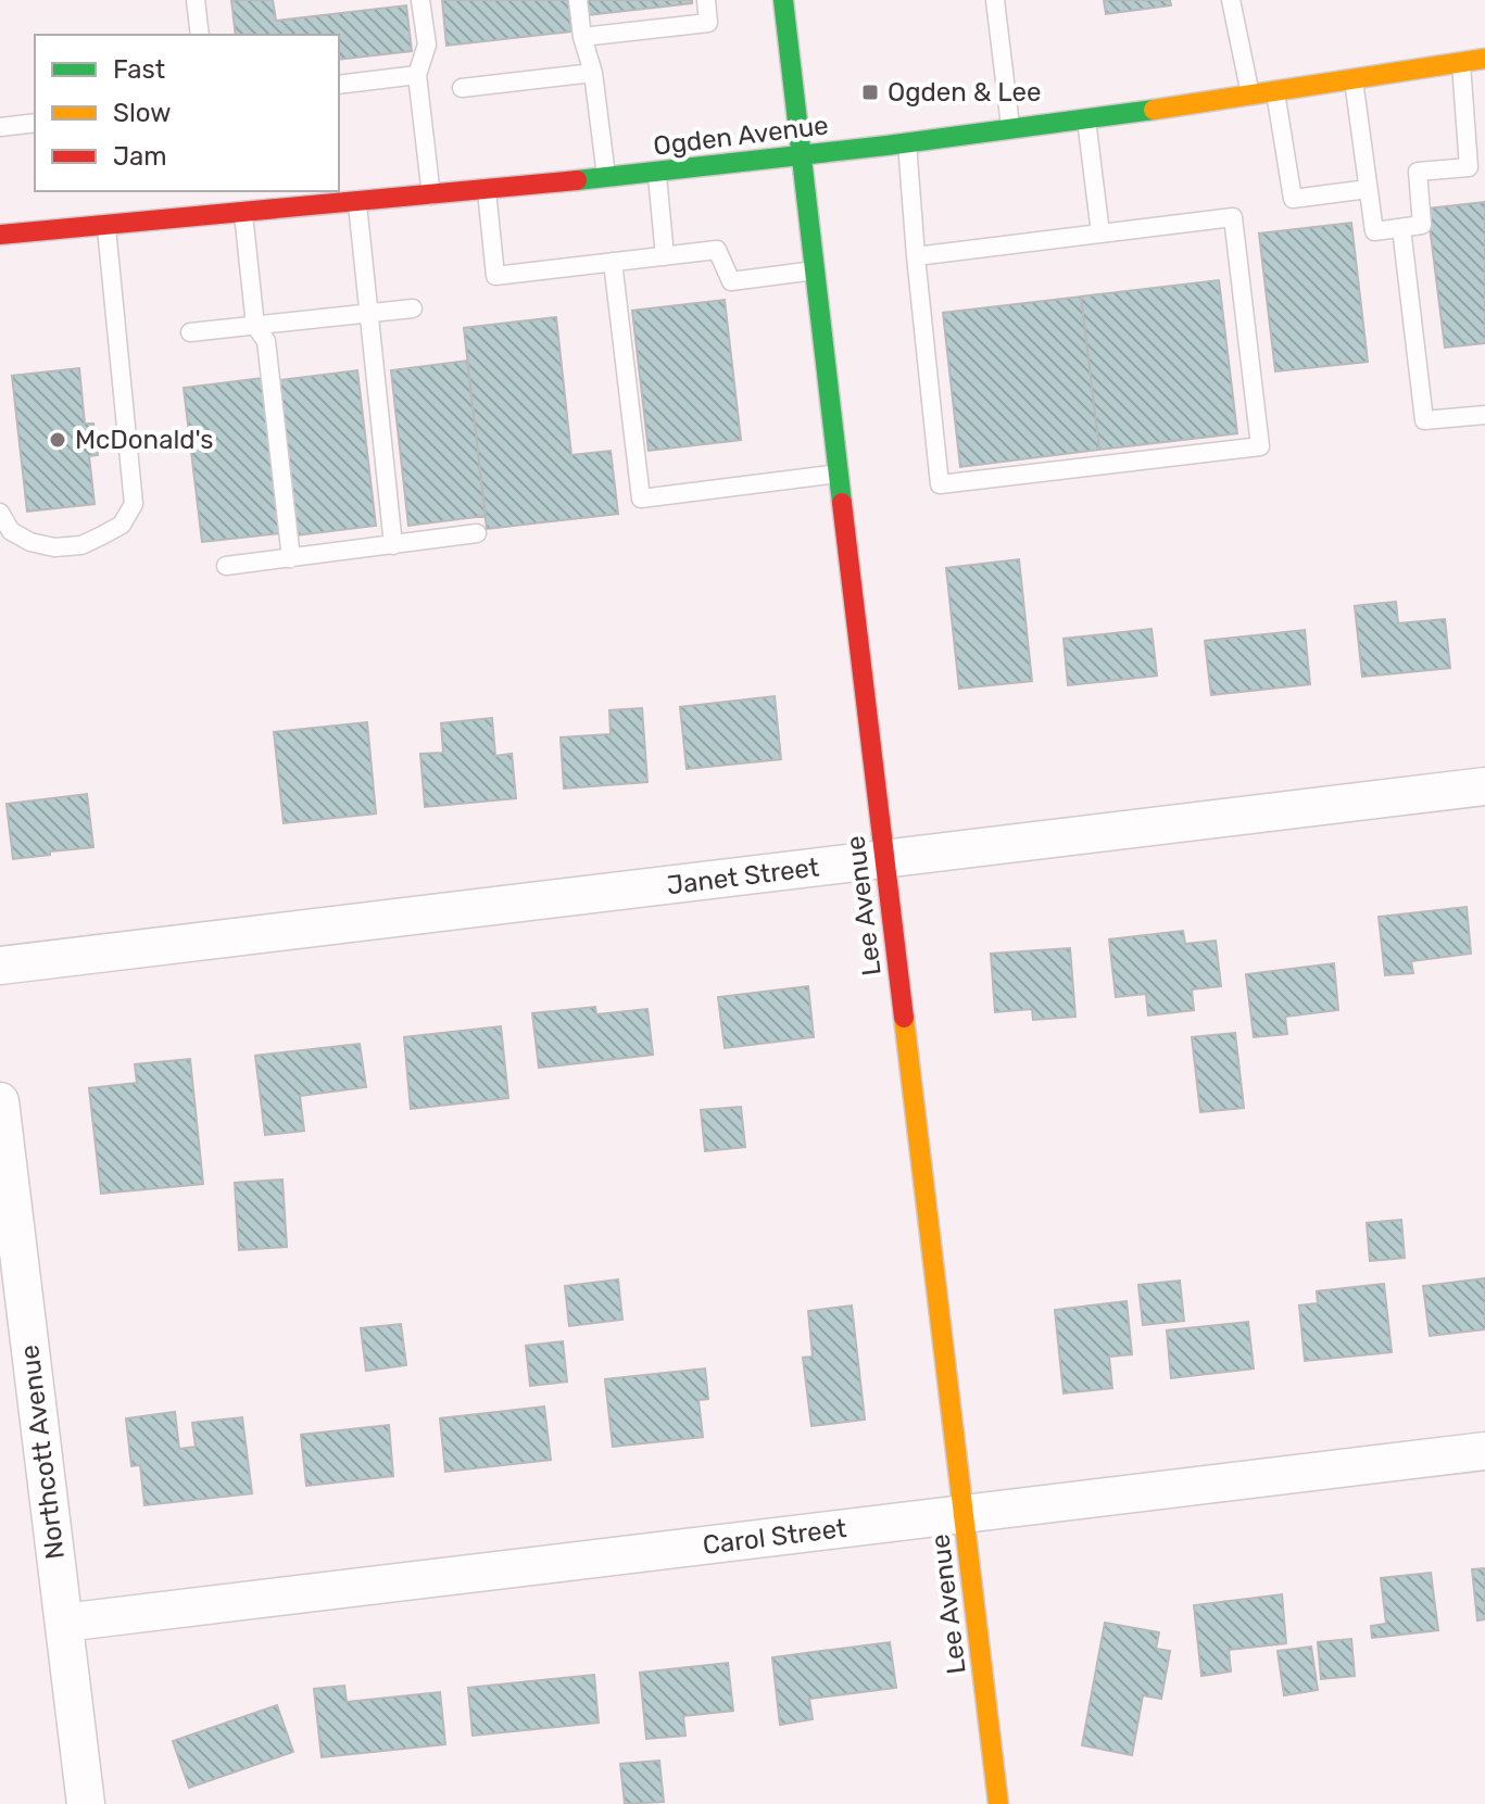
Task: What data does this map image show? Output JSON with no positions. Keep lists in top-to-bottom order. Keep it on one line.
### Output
{"streets":{"street":["Ogden Avenue","Janet Street","Lee Avenue","Northcott Avenue","Carol Street"]},"crossings":[["Ogden Avenue","Lee Avenue"],["Janet Street","Lee Avenue"],["Lee Avenue","Carol Street"],["Northcott Avenue","Carol Street"]],"places":{"transit":["Ogden & Lee"],"other":["McDonald's"]},"legend":["Fast","Slow","Jam"]}
